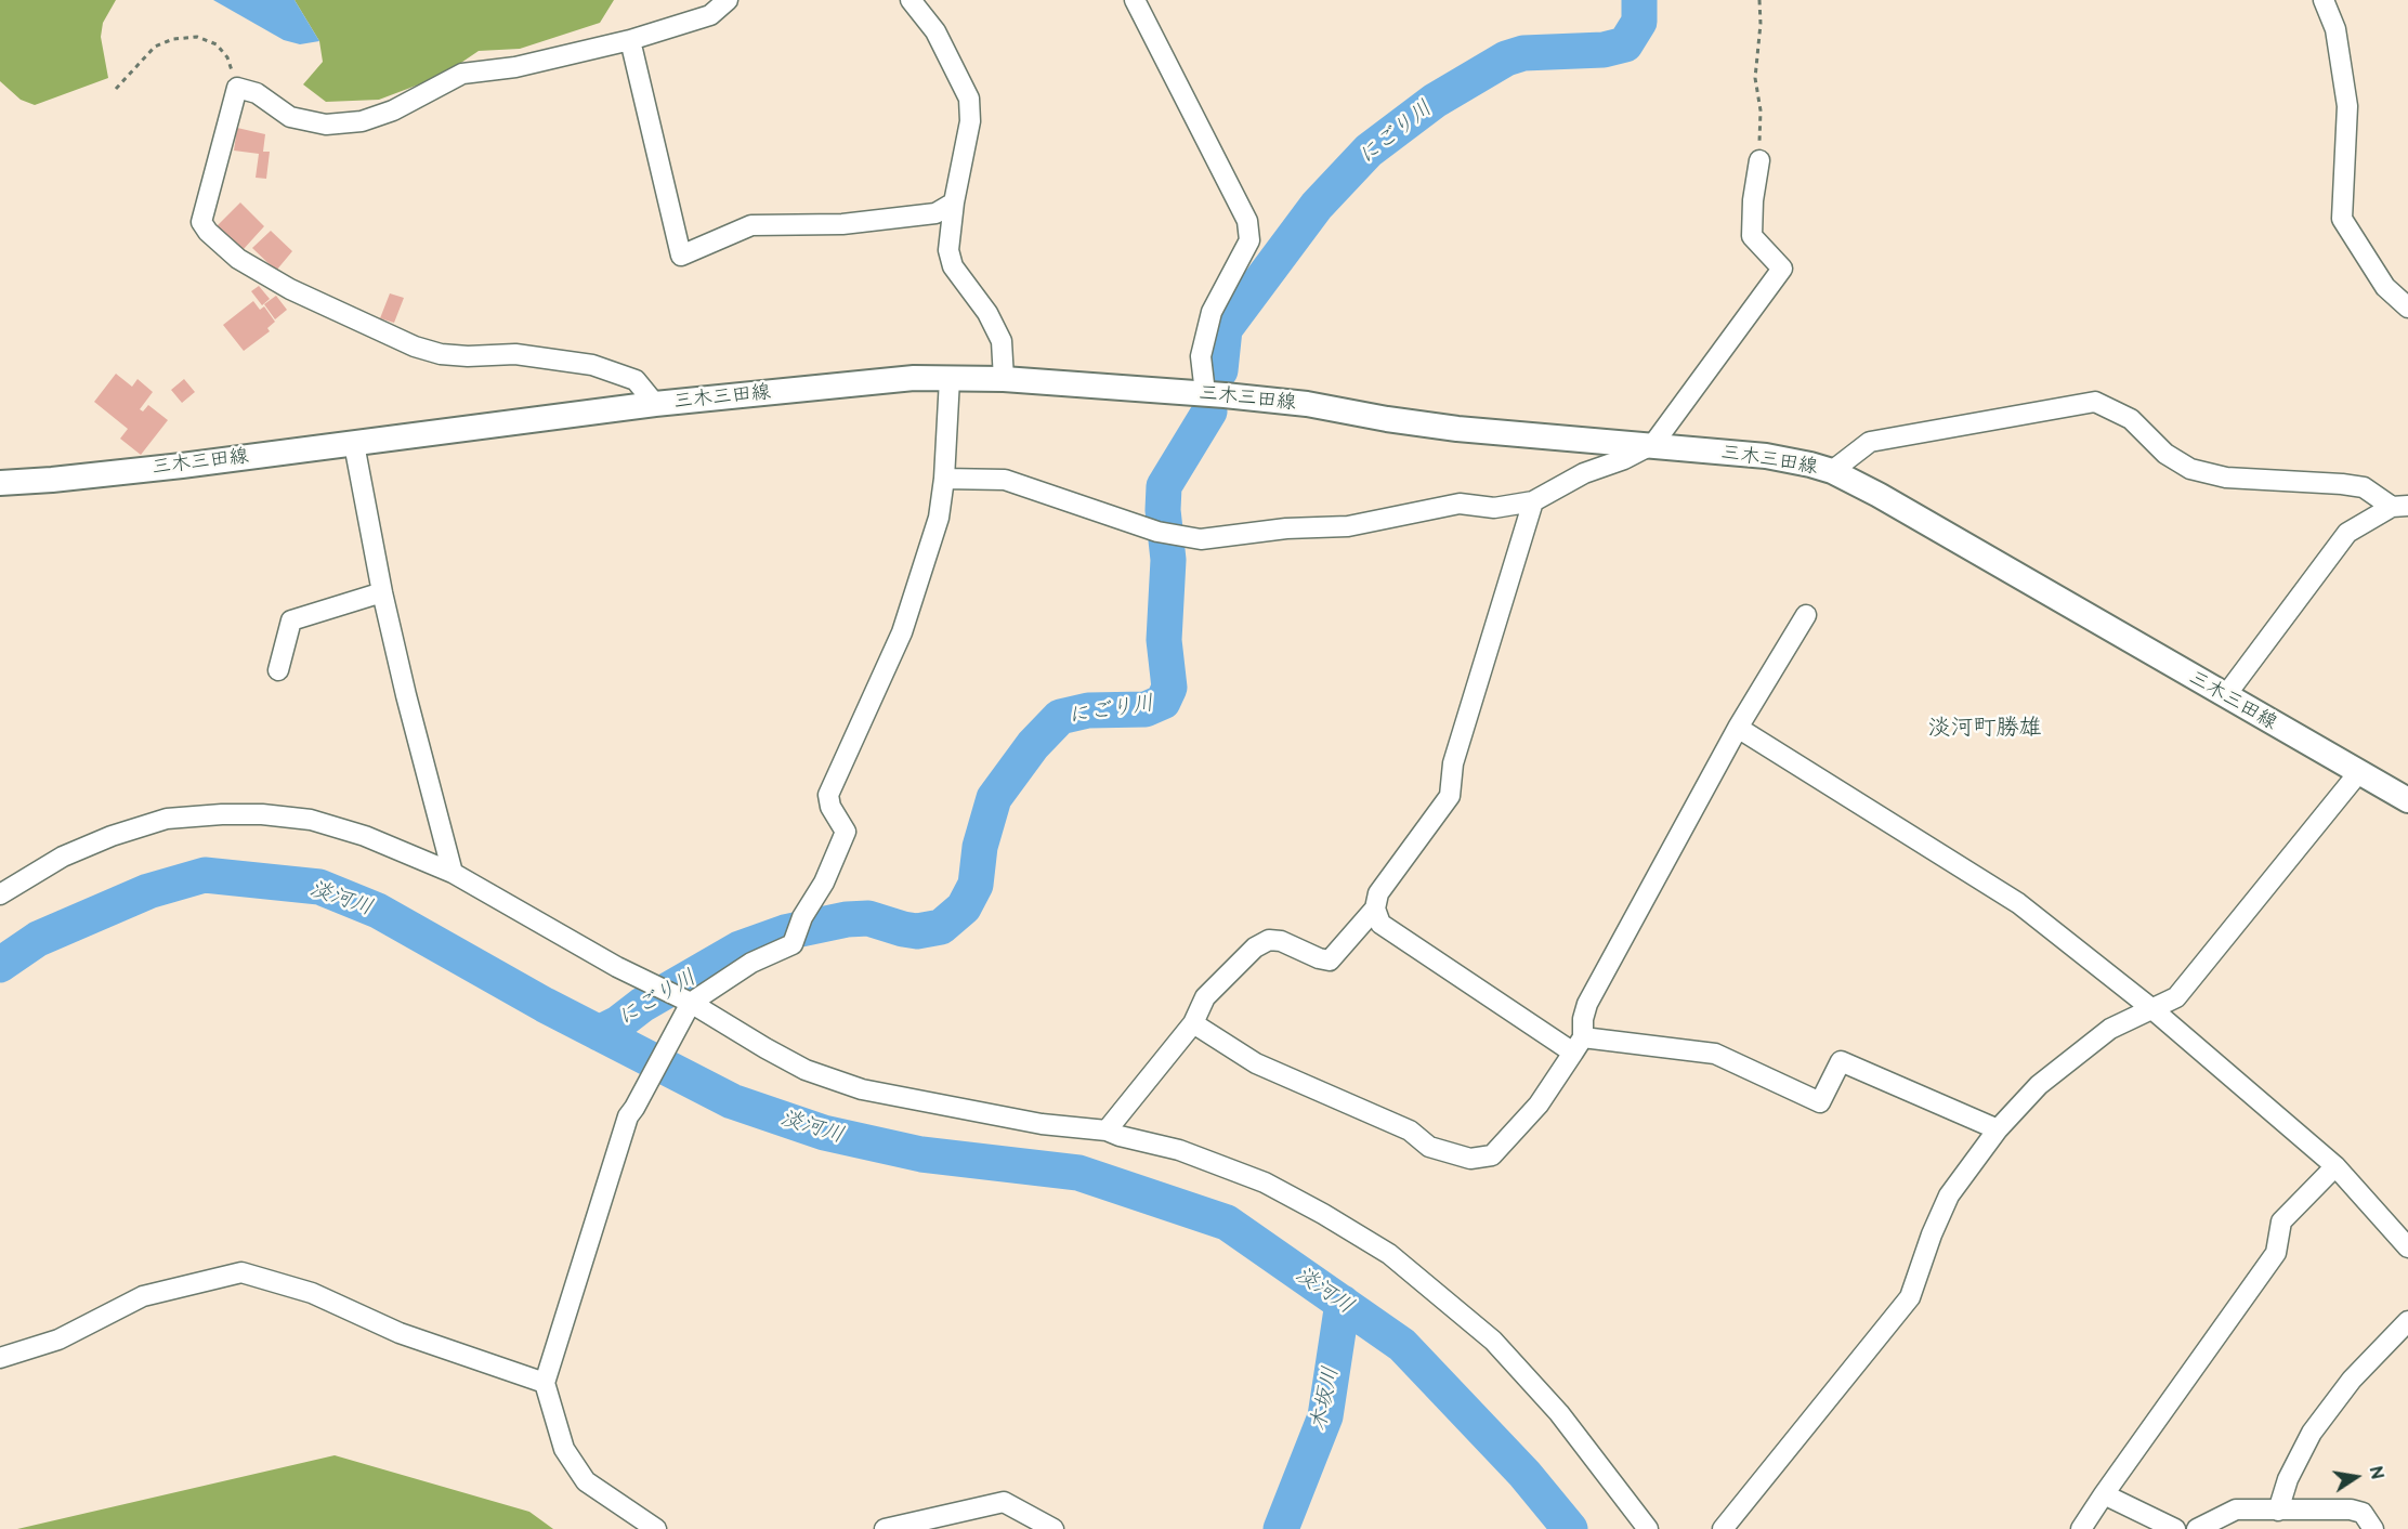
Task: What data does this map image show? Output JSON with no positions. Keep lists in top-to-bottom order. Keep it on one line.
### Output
{"streets":{"main road":["三木三田線"]},"districts":["淡河町勝雄"],"water":["にごり川","淡河川","木坂川"],"north":"right"}
